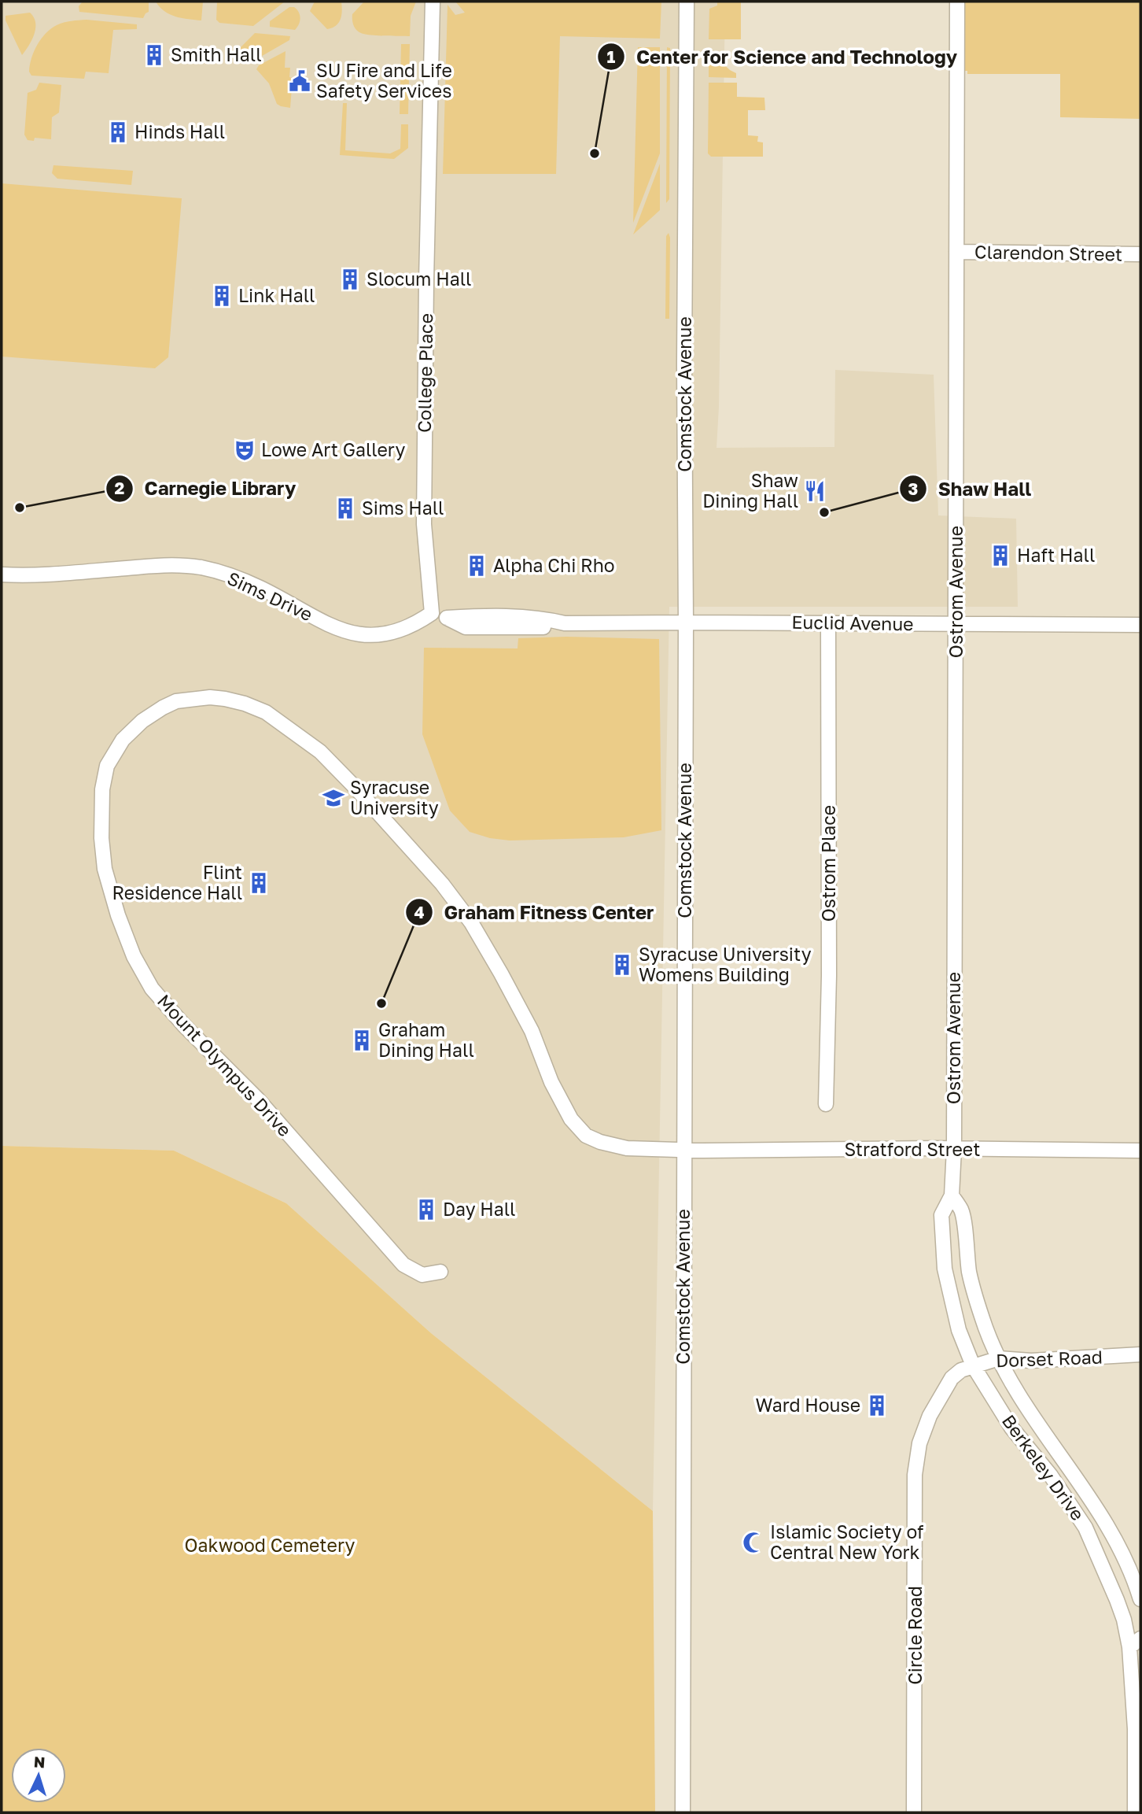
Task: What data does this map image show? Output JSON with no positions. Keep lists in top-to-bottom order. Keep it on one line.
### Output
{"streets":{"street":["Clarendon Street","College Place","Comstock Avenue","Ostrom Avenue","Sims Drive","Euclid Avenue","Ostrom Place","Mount Olympus Drive","Stratford Street","Dorset Road","Berkeley Drive","Circle Road"]},"crossings":[["Clarendon Street","Ostrom Avenue"],["College Place","Sims Drive"],["College Place","Euclid Avenue"],["Comstock Avenue","Euclid Avenue"],["Comstock Avenue","Mount Olympus Drive"],["Comstock Avenue","Stratford Street"],["Ostrom Avenue","Euclid Avenue"],["Ostrom Avenue","Stratford Street"],["Ostrom Avenue","Berkeley Drive"],["Sims Drive","Euclid Avenue"],["Euclid Avenue","Ostrom Place"],["Mount Olympus Drive","Stratford Street"],["Stratford Street","Berkeley Drive"],["Dorset Road","Berkeley Drive"],["Dorset Road","Circle Road"]],"parks":["Oakwood Cemetery"],"places":{"building":["Smith Hall","Hinds Hall","Slocum Hall","Link Hall","Sims Hall","Haft Hall","Alpha Chi Rho","Flint Residence Hall","Syracuse University Womens Building","Graham Dining Hall","Day Hall","Ward House"],"public building":["SU Fire and Life Safety Services"],"other":["Center for Science and Technology","Carnegie Library","Shaw Hall","Graham Fitness Center"],"theatre":["Lowe Art Gallery"],"restaurant":["Shaw Dining Hall"],"school or university":["Syracuse University"],"mosque":["Islamic Society of Central New York"]},"north":"top"}
